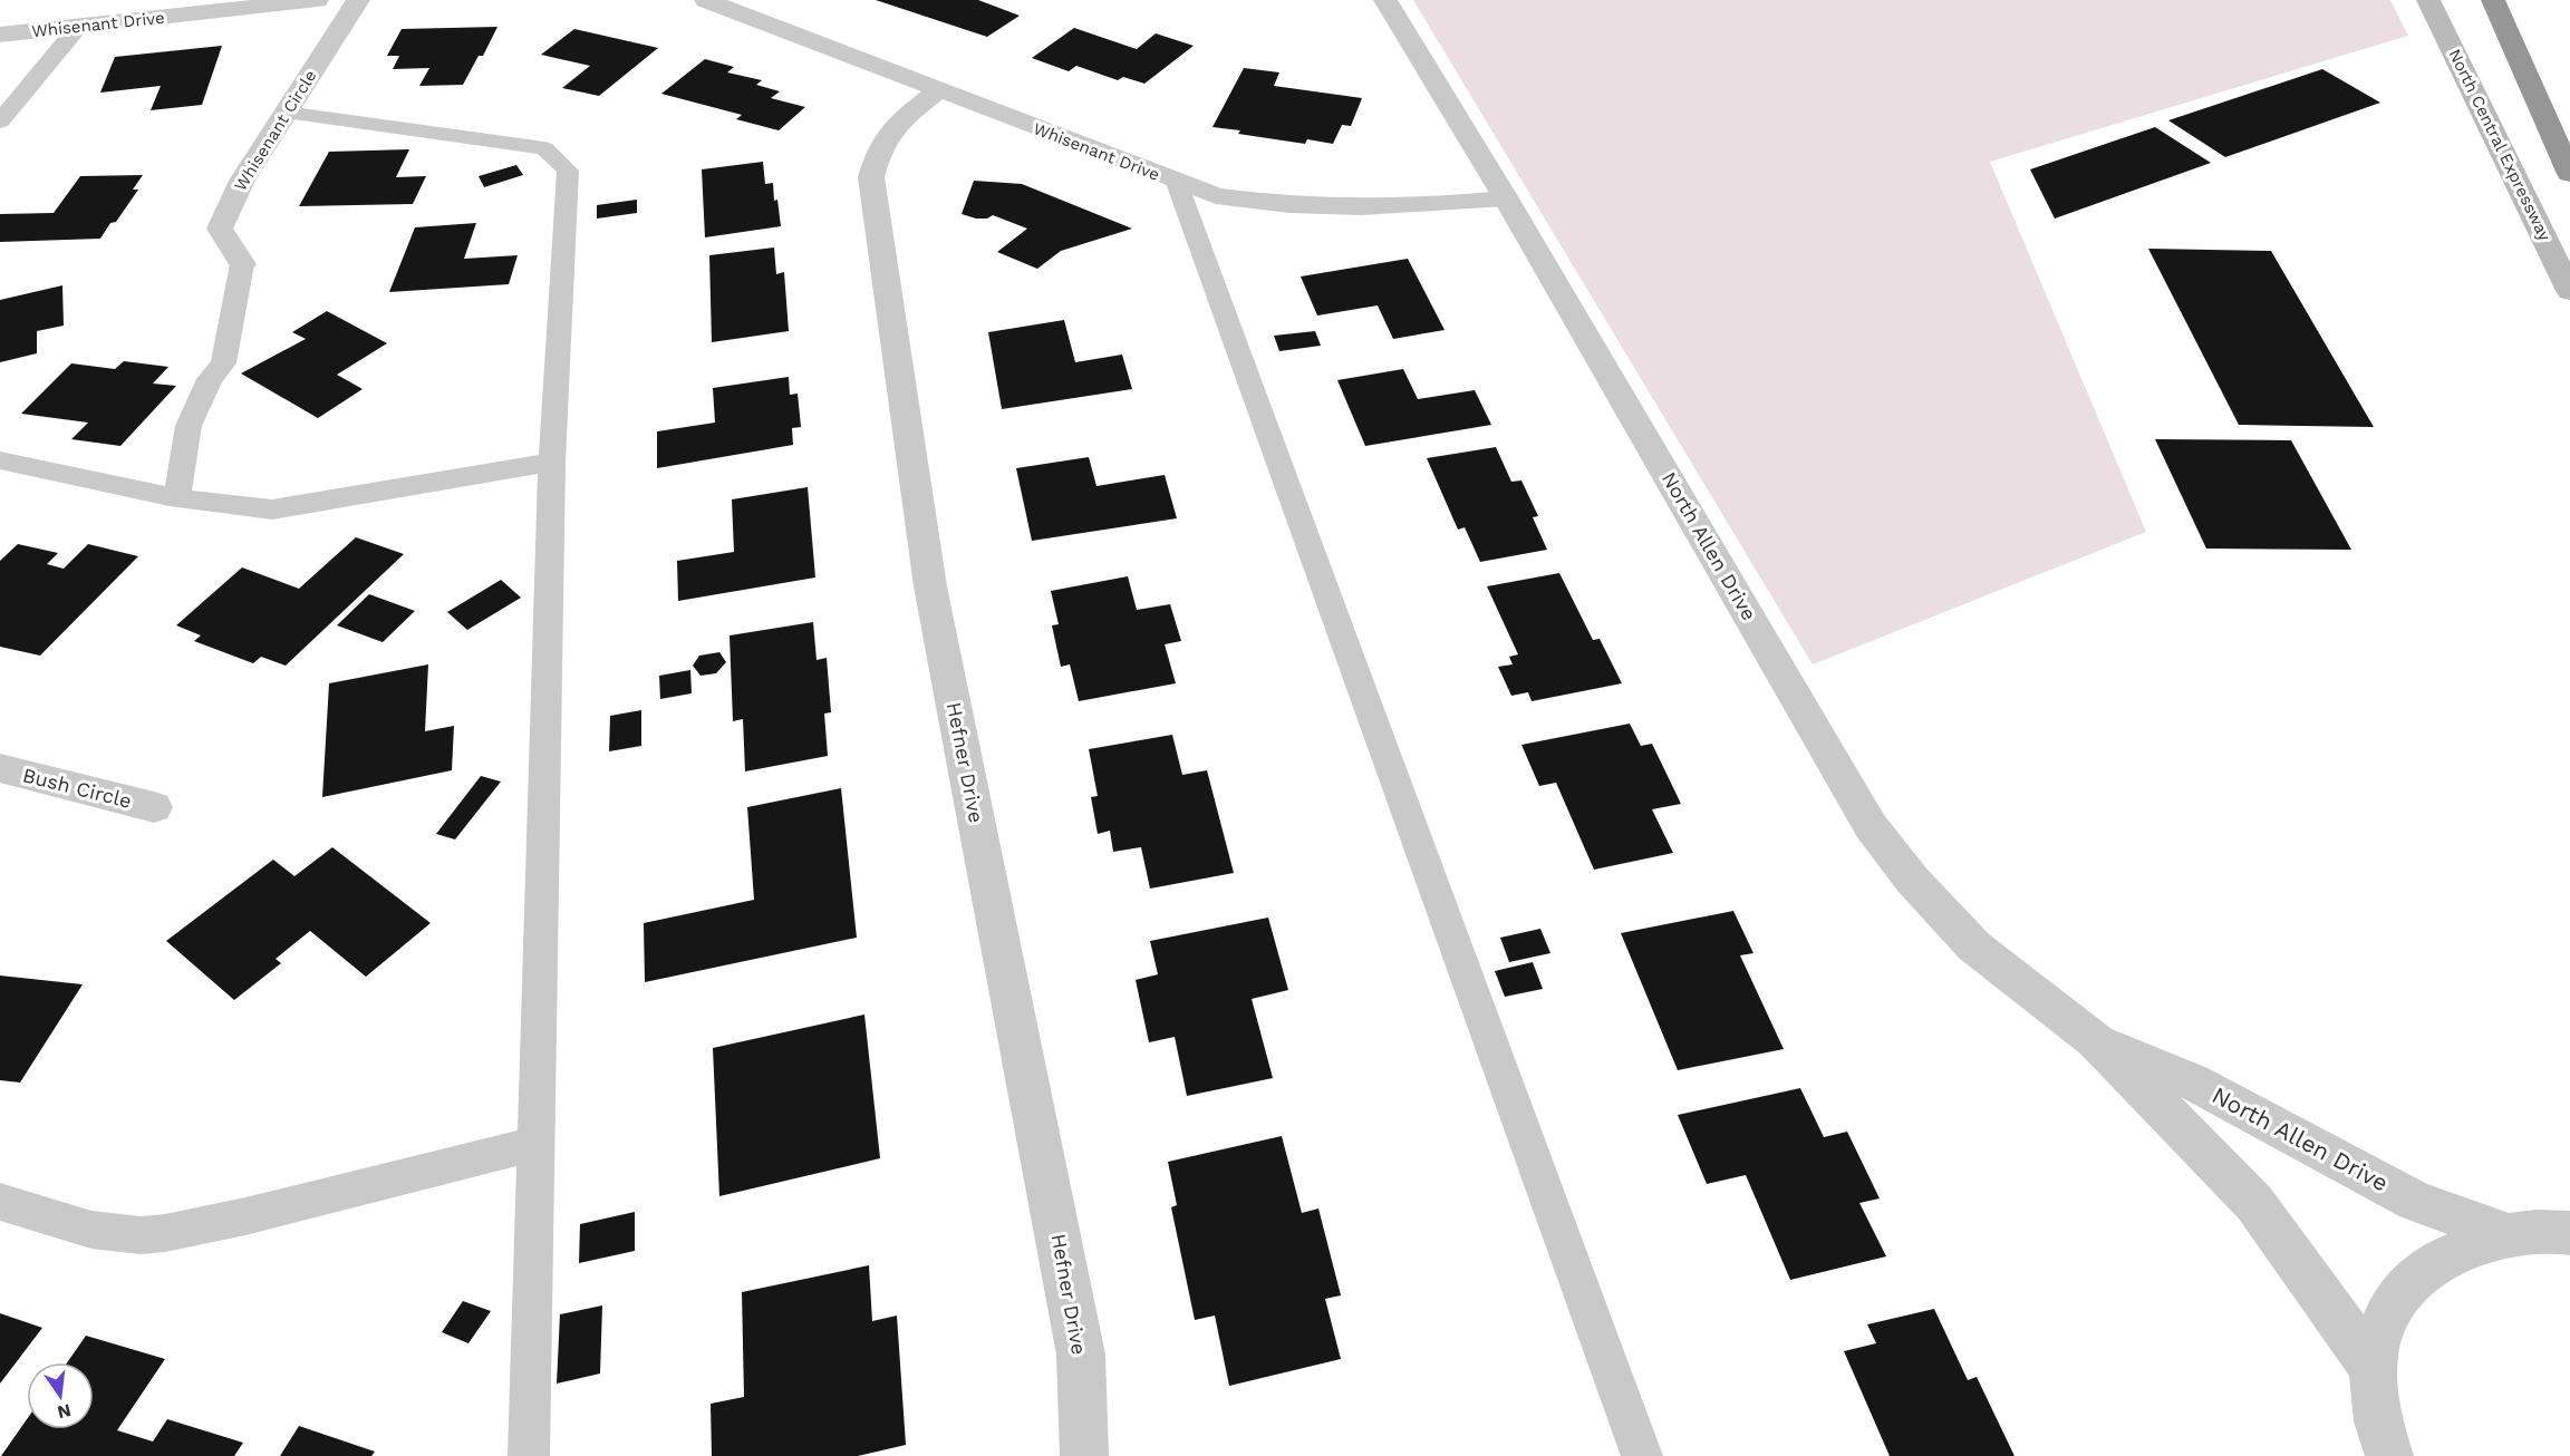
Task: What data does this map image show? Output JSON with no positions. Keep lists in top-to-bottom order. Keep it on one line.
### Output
{"streets":{"main road":["North Central Expressway"],"street":["Whisenant Drive","Whisenant Circle","North Allen Drive","Hefner Drive","Bush Circle"]},"crossings":[["Whisenant Drive","North Allen Drive"],["Whisenant Drive","Hefner Drive"]],"north":"bottom"}
